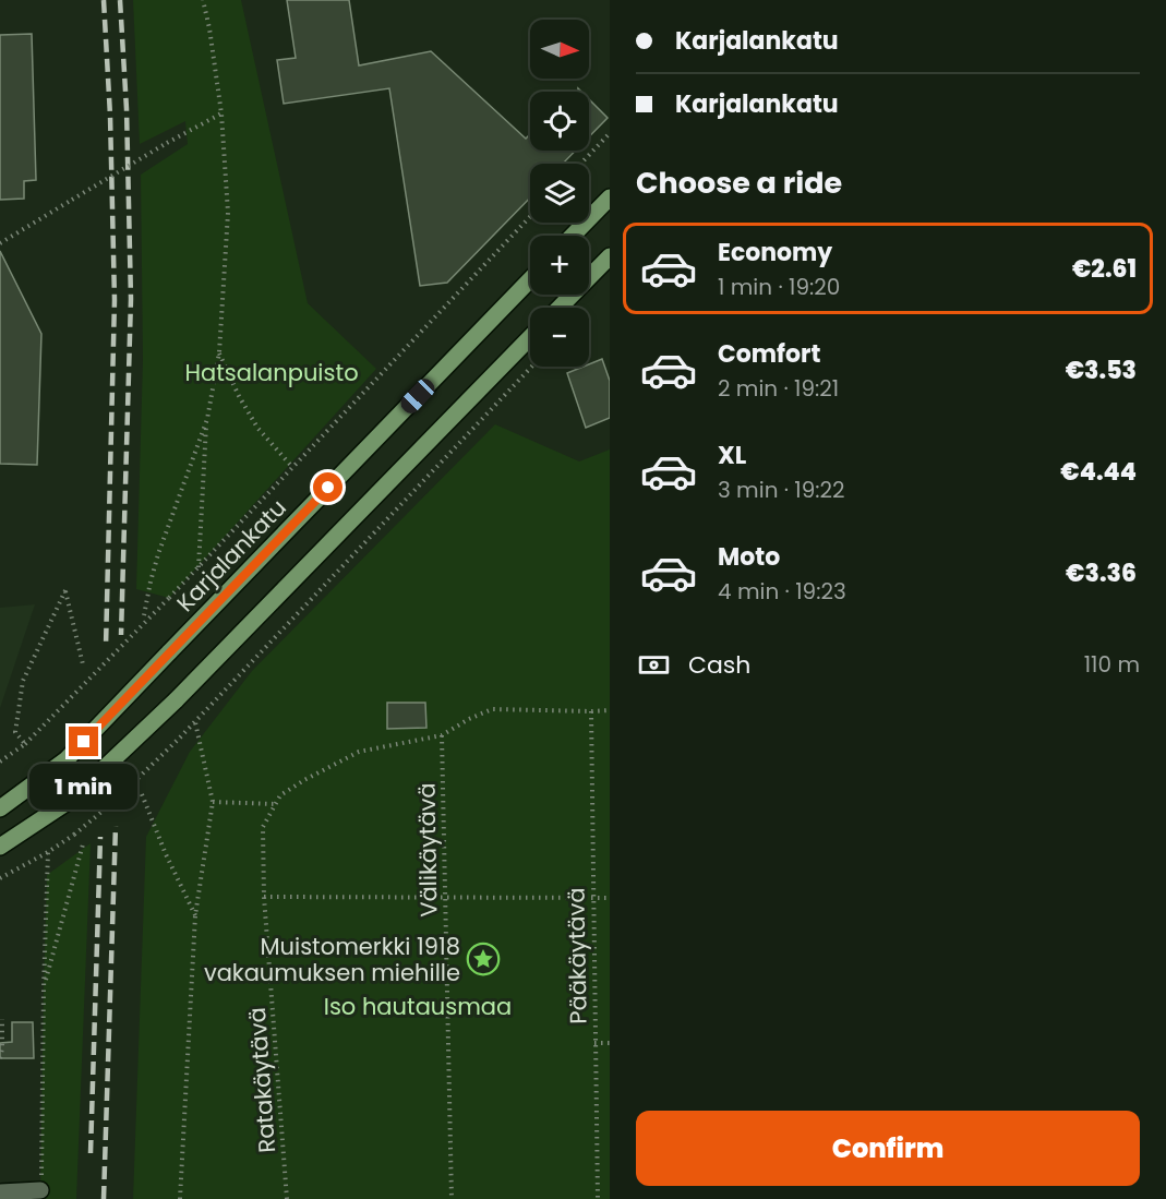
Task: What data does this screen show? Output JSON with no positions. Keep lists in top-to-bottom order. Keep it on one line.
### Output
{"streets":{"main road":["Karjalankatu"],"path":["Välikäytävä","Pääkäytävä","Ratakäytävä"]},"parks":["Hatsalanpuisto","Iso hautausmaa"],"places":{"place":["Muistomerkki 1918 vakaumuksen miehille"]},"north":"right","page":{"banner":["Karjalankatu","Karjalankatu"],"map_buttons":["+","−"],"heading":"Choose a ride","list":[{"name":"Economy","note":"1 min · 19:20","value":"€2.61"},{"name":"Comfort","note":"2 min · 19:21","value":"€3.53"},{"name":"XL","note":"3 min · 19:22","value":"€4.44"},{"name":"Moto","note":"4 min · 19:23","value":"€3.36"}],"pay":["Cash","110 m"],"bubble":"1 min","buttons":"Confirm"}}
